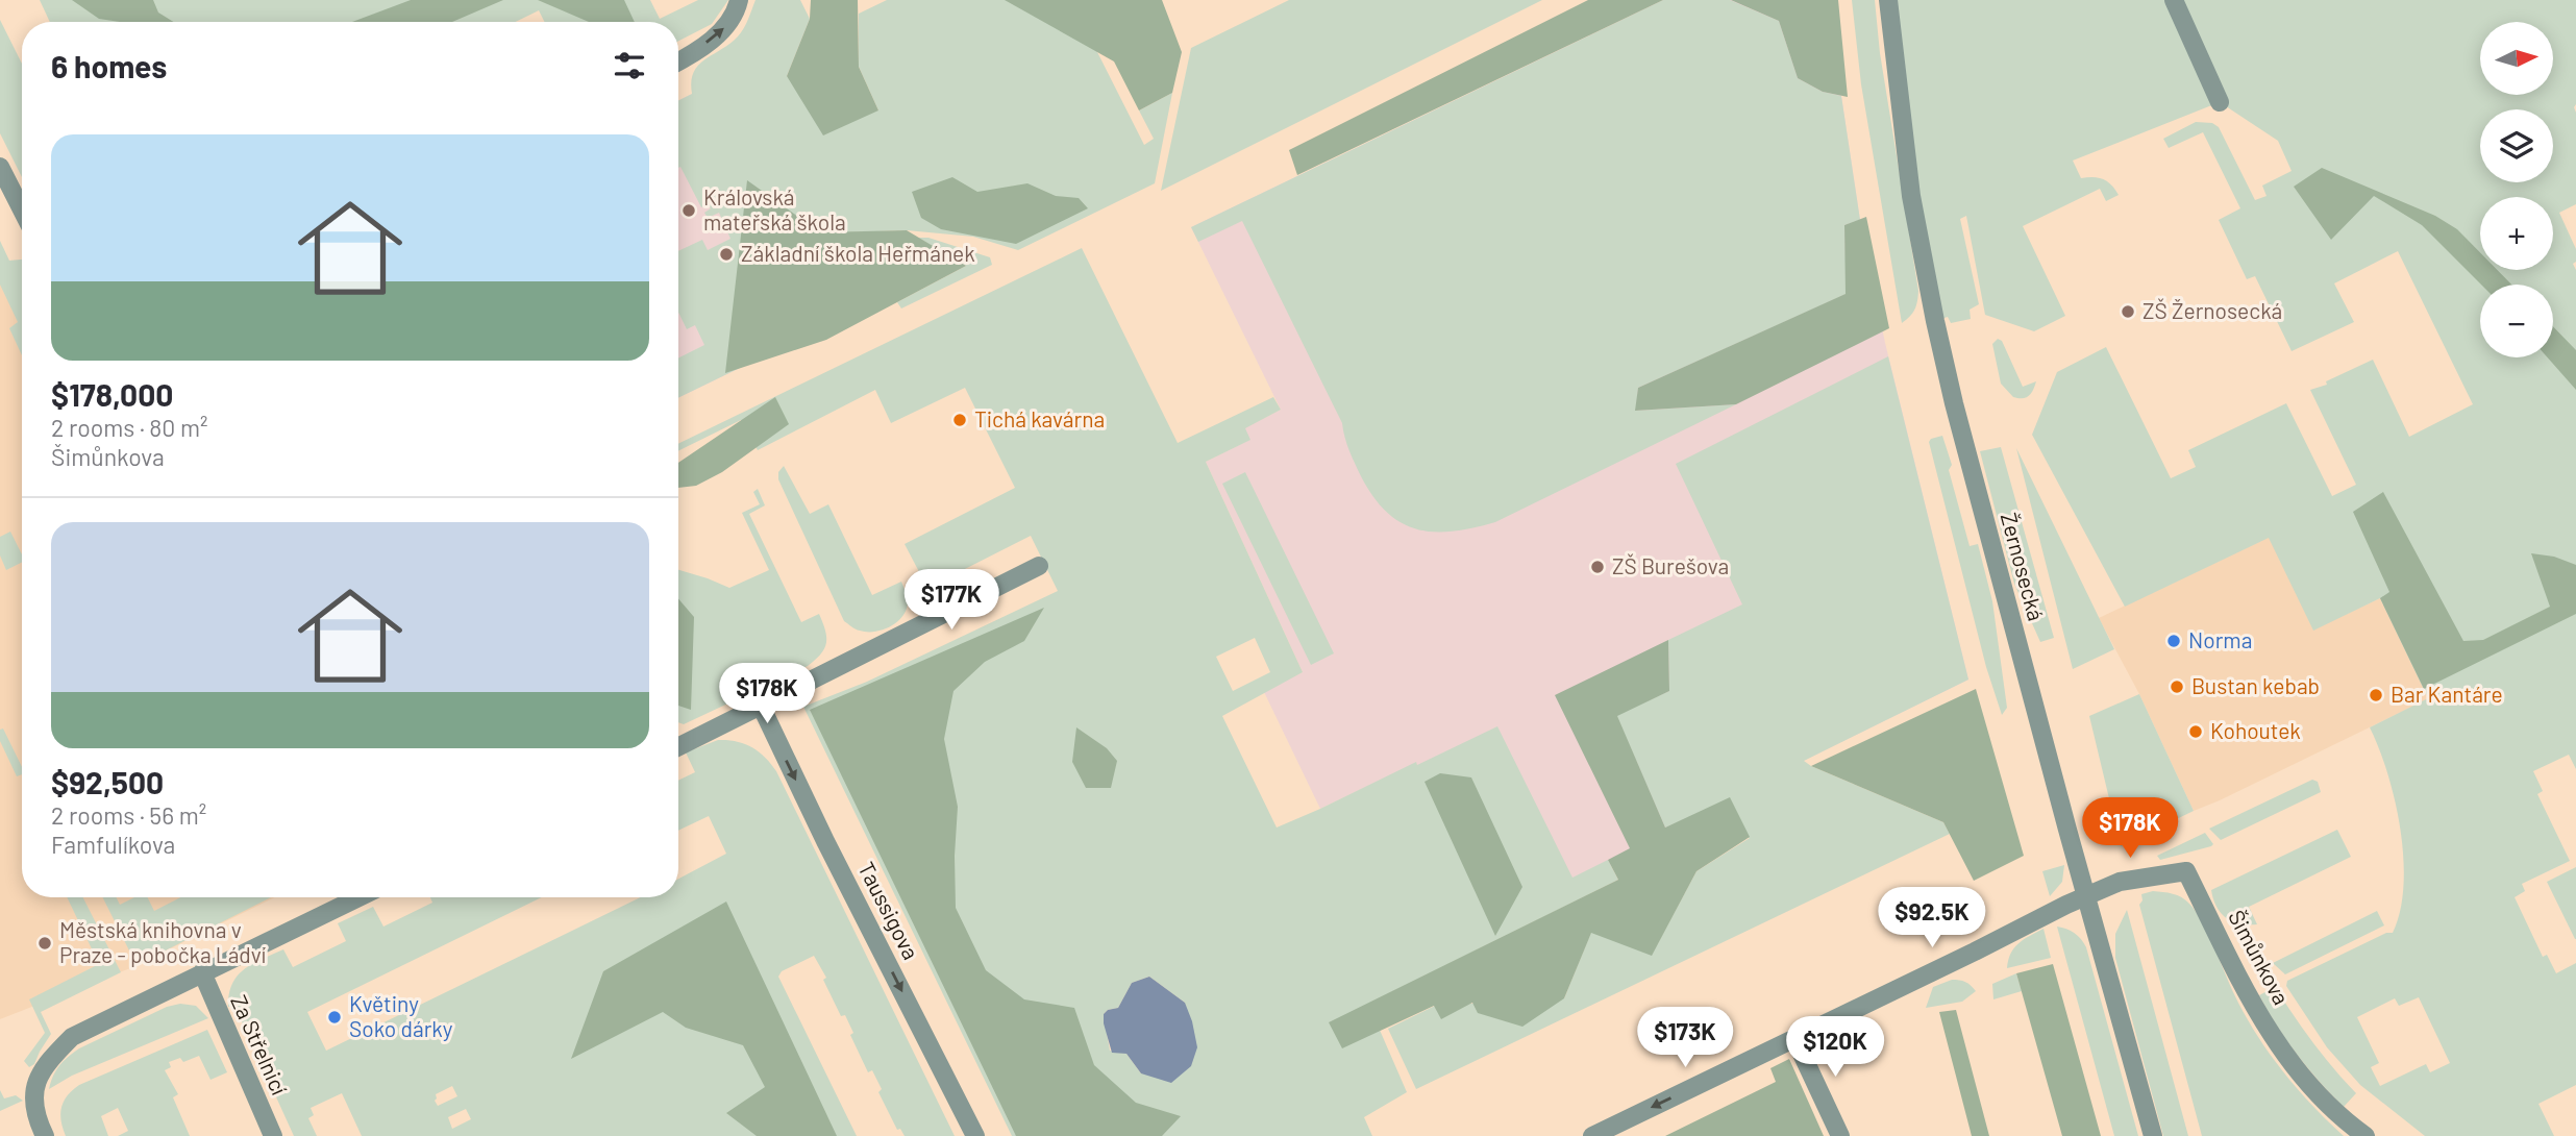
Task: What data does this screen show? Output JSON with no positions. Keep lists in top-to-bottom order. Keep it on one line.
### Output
{"streets":{"street":["Žernosecká","Taussigova","Šimůnkova","Za Střelnicí"]},"crossings":[["Žernosecká","Šimůnkova"]],"one_way":["Taussigova"],"places":["Královská mateřská škola","Základní škola Heřmánek","ZŠ Žernosecká","Tichá kavárna","ZŠ Burešova","Norma","Bustan kebab","Bar Kantáre","Kohoutek","Městská knihovna v Praze - pobočka Ládví","Květiny Soko dárky"],"north":"right","page":{"map_buttons":["+","−"],"heading":"6 homes","list":[{"name":"$178,000","note":"2 rooms · 80 m² · Šimůnkova"},{"name":"$92,500","note":"2 rooms · 56 m² · Famfulíkova"}],"price":["$177K","$178K","$178K","$92.5K","$173K","$120K"]}}
